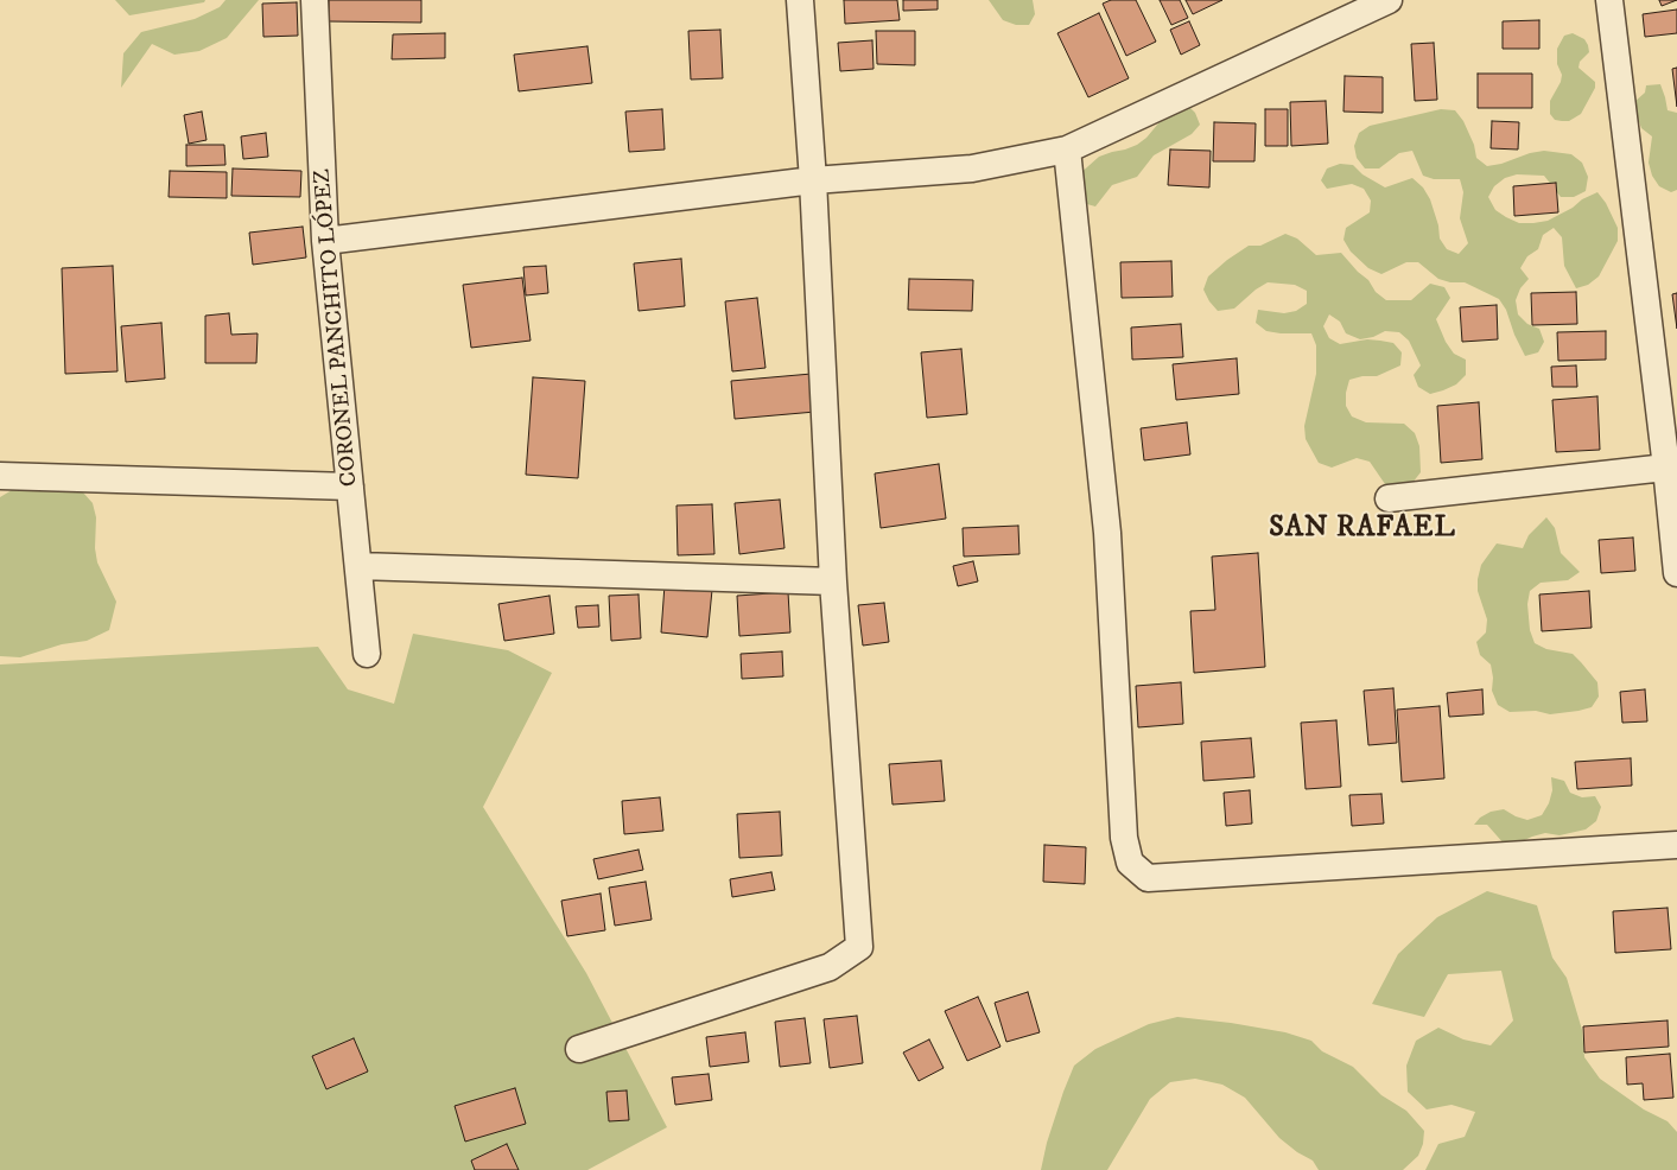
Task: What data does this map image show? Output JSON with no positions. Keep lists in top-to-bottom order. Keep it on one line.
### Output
{"streets":{"street":["CORONEL PANCHITO LÓPEZ"]},"districts":["SAN RAFAEL"]}
